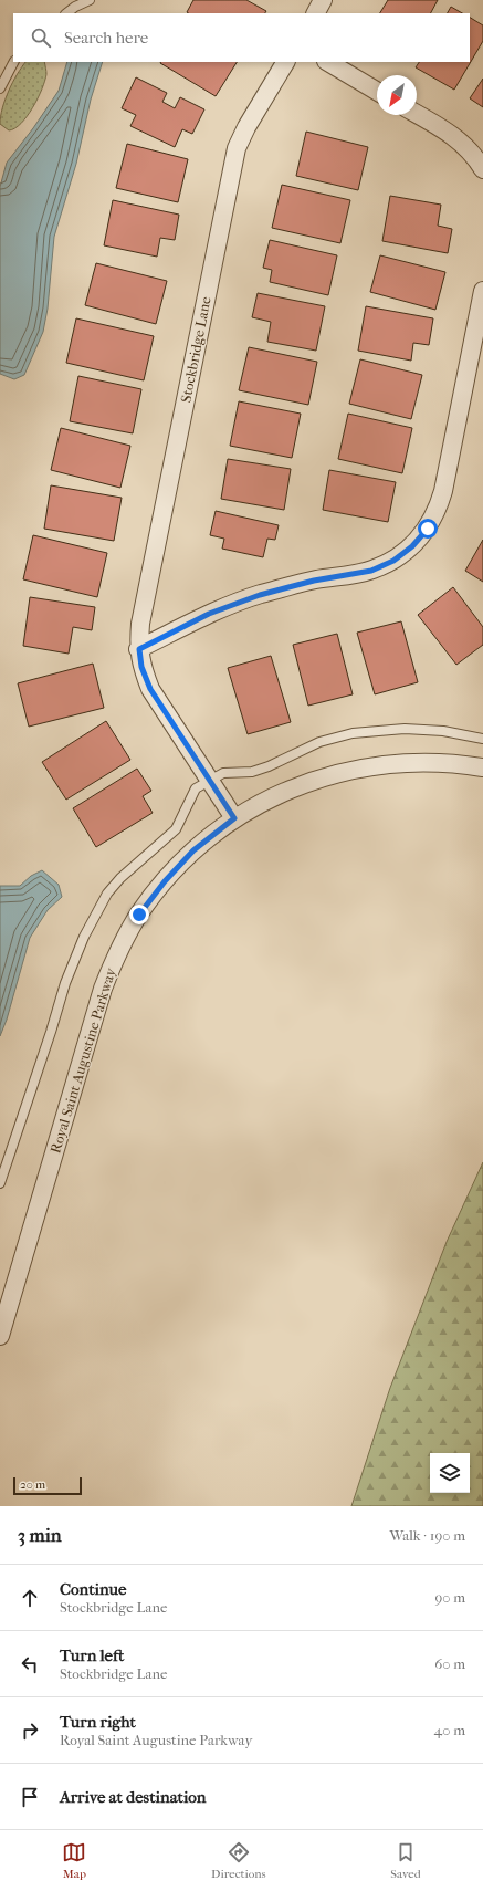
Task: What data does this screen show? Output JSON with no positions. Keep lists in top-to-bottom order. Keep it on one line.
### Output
{"streets":{"street":["Stockbridge Lane","Royal Saint Augustine Parkway"]},"crossings":[["Stockbridge Lane","Royal Saint Augustine Parkway"]],"scale_bar":"20 m","north":"bottom left","page":{"search":"Search here","scale":"20 m","heading":["3 min","Walk · 190 m"],"list":[["Continue","Stockbridge Lane","90 m"],["Turn left","Stockbridge Lane","60 m"],["Turn right","Royal Saint Augustine Parkway","40 m"],"Arrive at destination"],"nav":["Map","Directions","Saved"]}}
